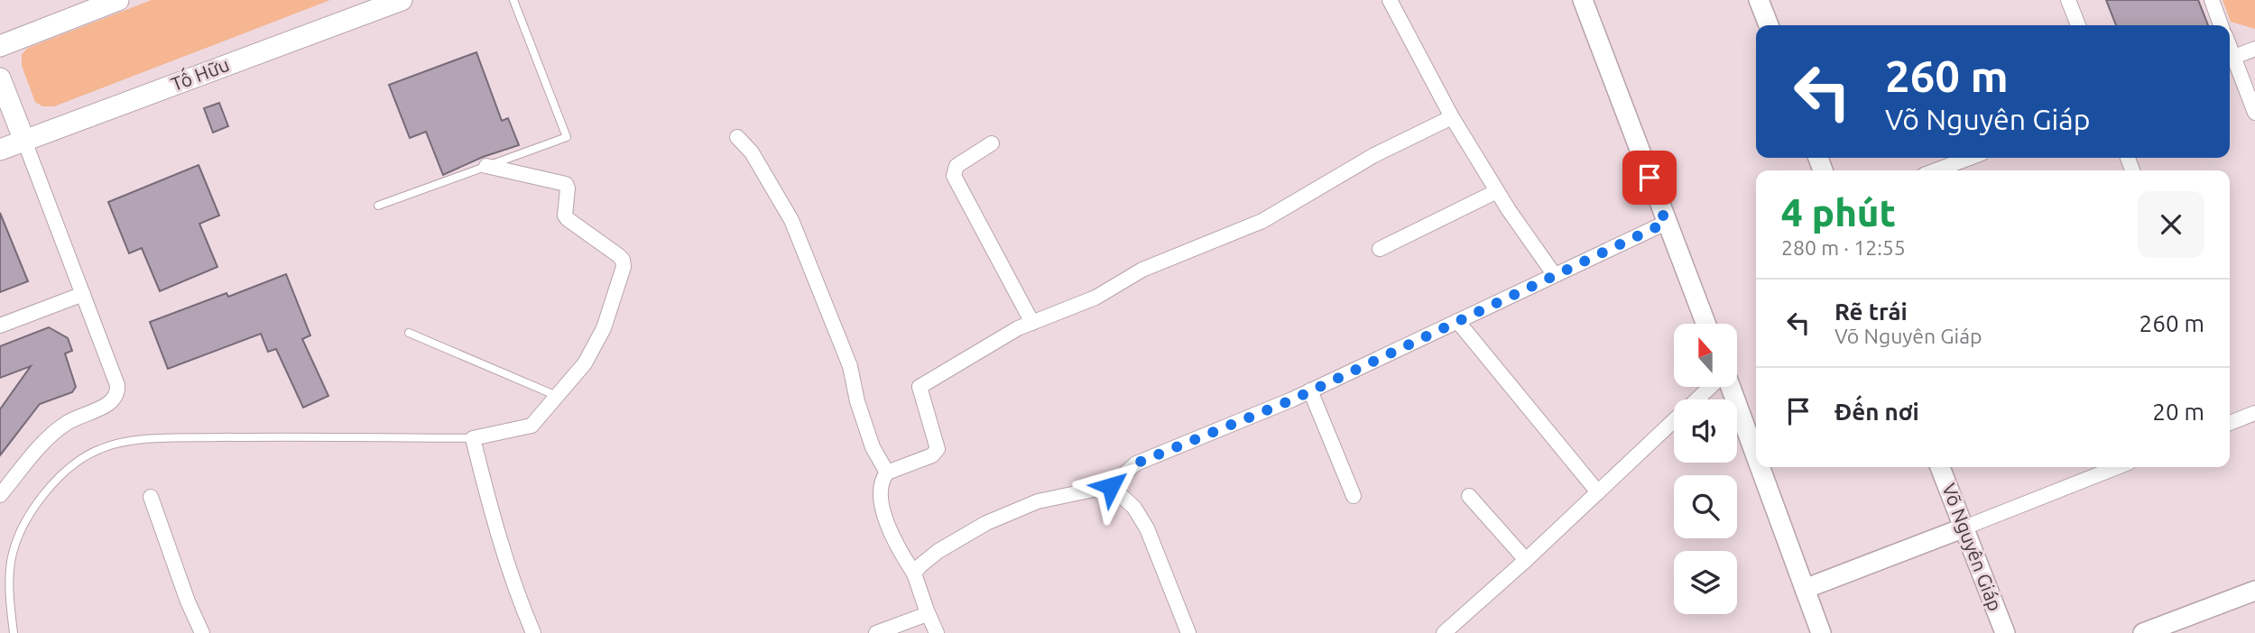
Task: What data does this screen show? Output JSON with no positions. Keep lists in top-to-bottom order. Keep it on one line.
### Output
{"streets":{"main road":["Tố Hữu"],"street":["Võ Nguyên Giáp"]},"north":"top","page":{"turn":["260 m","Võ Nguyên Giáp"],"heading":["4 phút","280 m · 12:55"],"list":[{"name":"Rẽ trái","note":"Võ Nguyên Giáp","value":"260 m"},{"name":"Đến nơi","value":"20 m"}]}}
